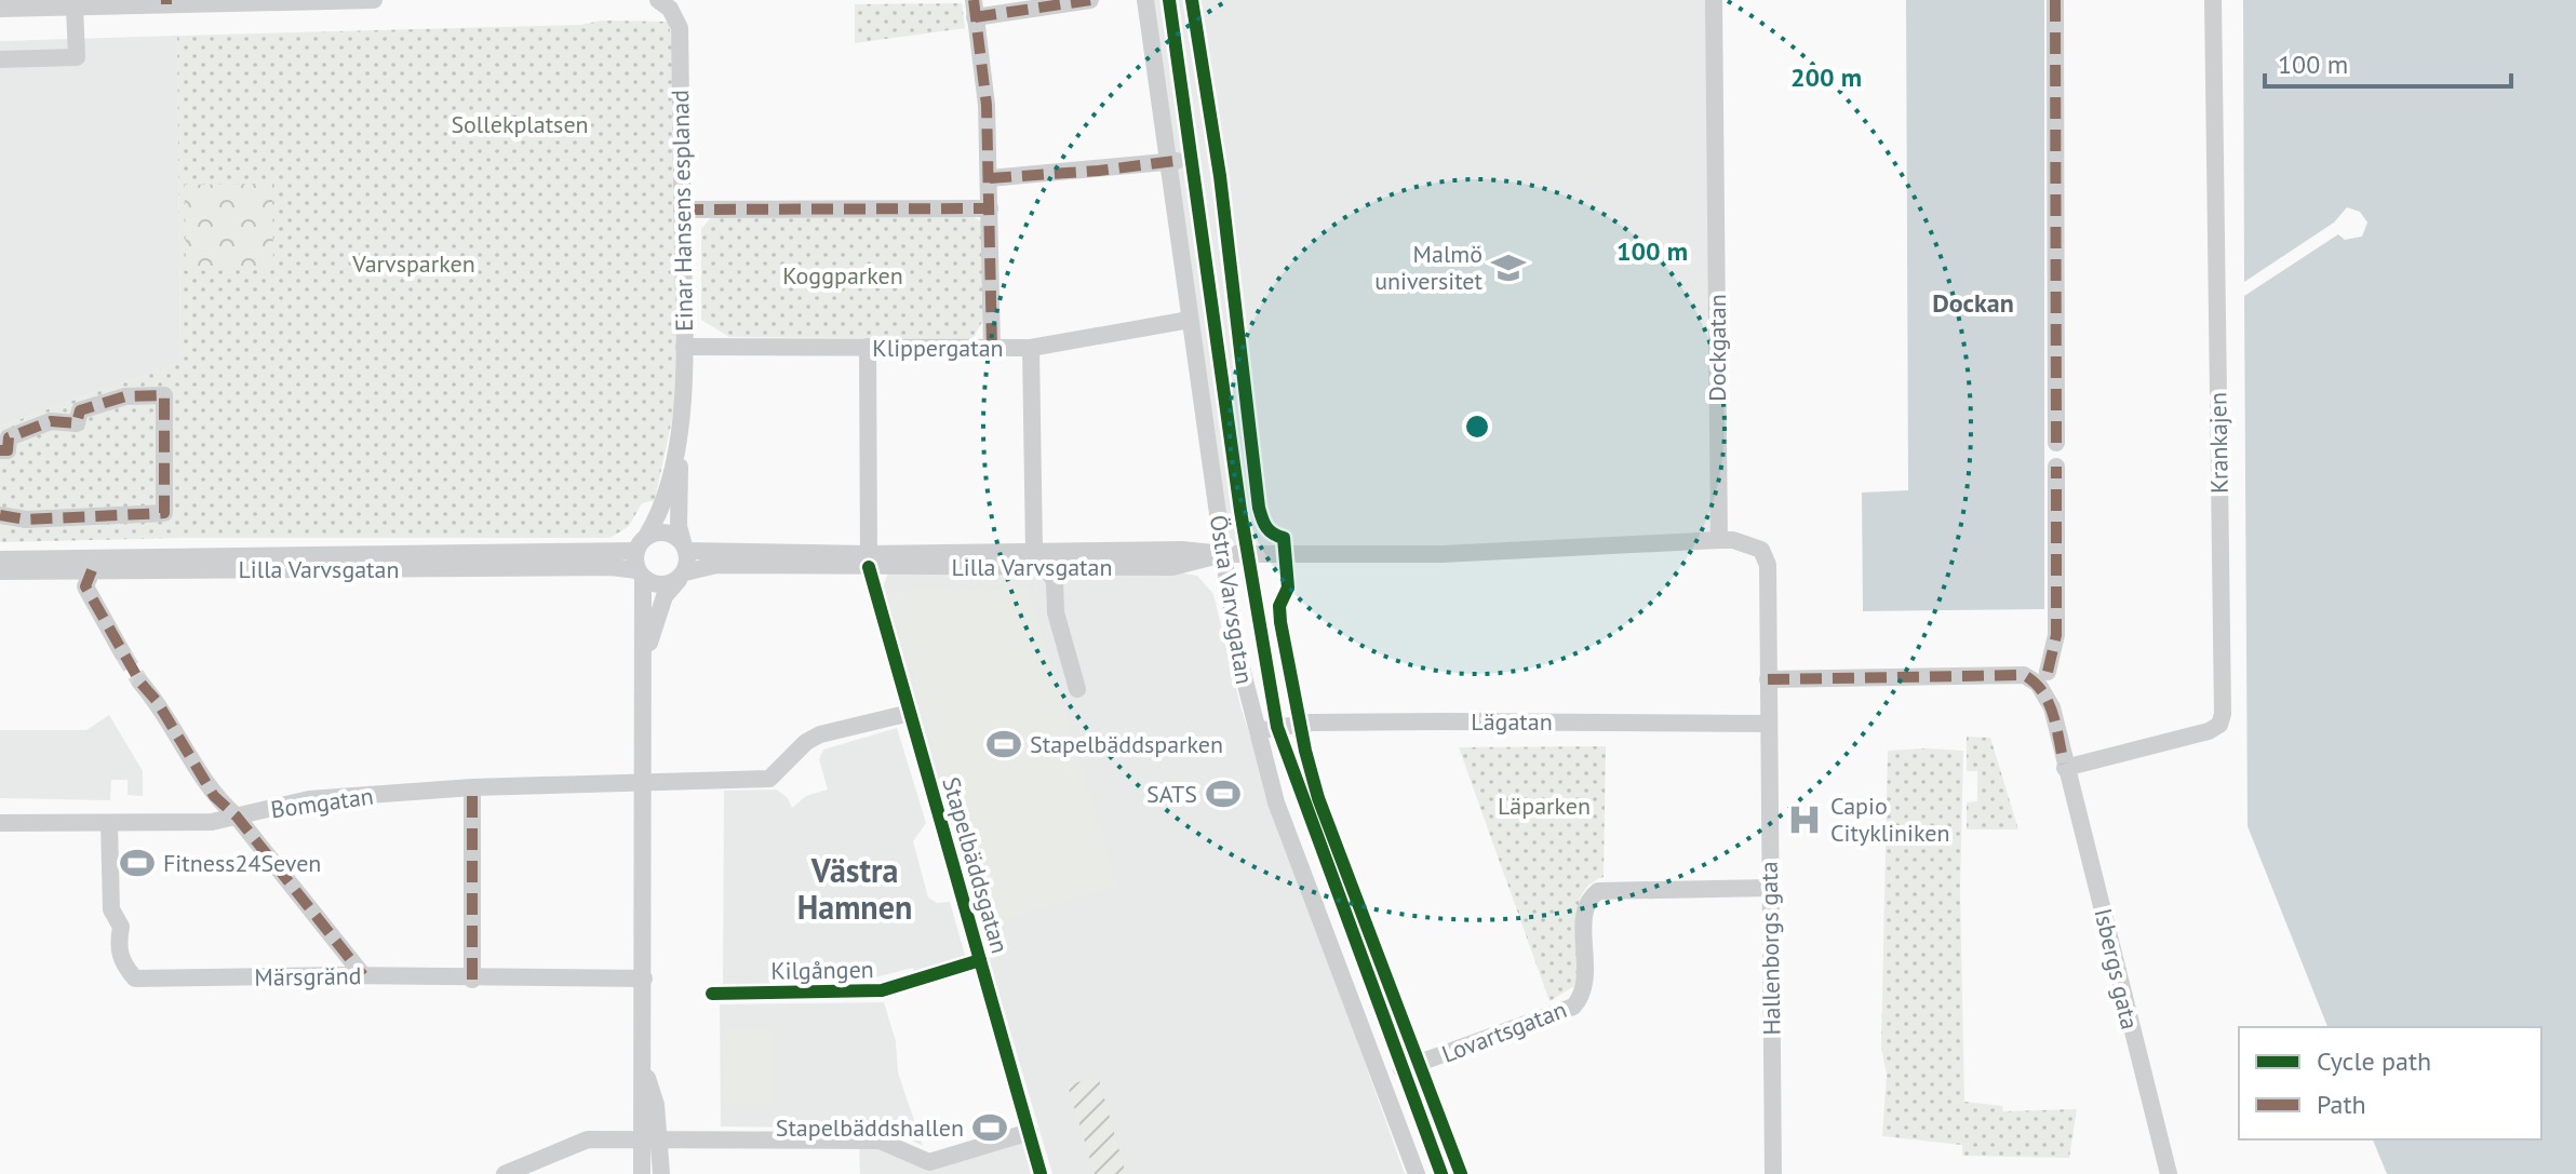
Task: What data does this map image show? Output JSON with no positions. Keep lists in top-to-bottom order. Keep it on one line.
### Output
{"streets":{"street":["Einar Hansens esplanad","Klippergatan","Dockgatan","Krankajen","Lilla Varvsgatan","Östra Varvsgatan","Lägatan","Bomgatan","Stapelbäddsgatan","Hallenborgs gata","Isbergs gata","Märsgränd","Lovartsgatan"],"cycle path":["Kilgången"]},"crossings":[["Einar Hansens esplanad","Klippergatan"],["Einar Hansens esplanad","Lilla Varvsgatan"],["Klippergatan","Östra Varvsgatan"],["Klippergatan","Stapelbäddsgatan"],["Dockgatan","Lilla Varvsgatan"],["Krankajen","Isbergs gata"],["Lilla Varvsgatan","Östra Varvsgatan"],["Lilla Varvsgatan","Stapelbäddsgatan"],["Lilla Varvsgatan","Hallenborgs gata"],["Östra Varvsgatan","Lägatan"],["Östra Varvsgatan","Lovartsgatan"],["Lägatan","Hallenborgs gata"],["Bomgatan","Stapelbäddsgatan"],["Bomgatan","Märsgränd"],["Hallenborgs gata","Isbergs gata"],["Hallenborgs gata","Lovartsgatan"]],"districts":["Dockan","Västra Hamnen"],"parks":["Sollekplatsen","Varvsparken","Koggparken","Läparken"],"places":{"school or university":["Malmö universitet"],"sports":["Stapelbäddsparken","SATS","Fitness24Seven","Stapelbäddshallen"],"hospital":["Capio Citykliniken"]},"legend":["Cycle path","Path"],"scale_bar":"100 m","rings":["200 m","100 m"]}
